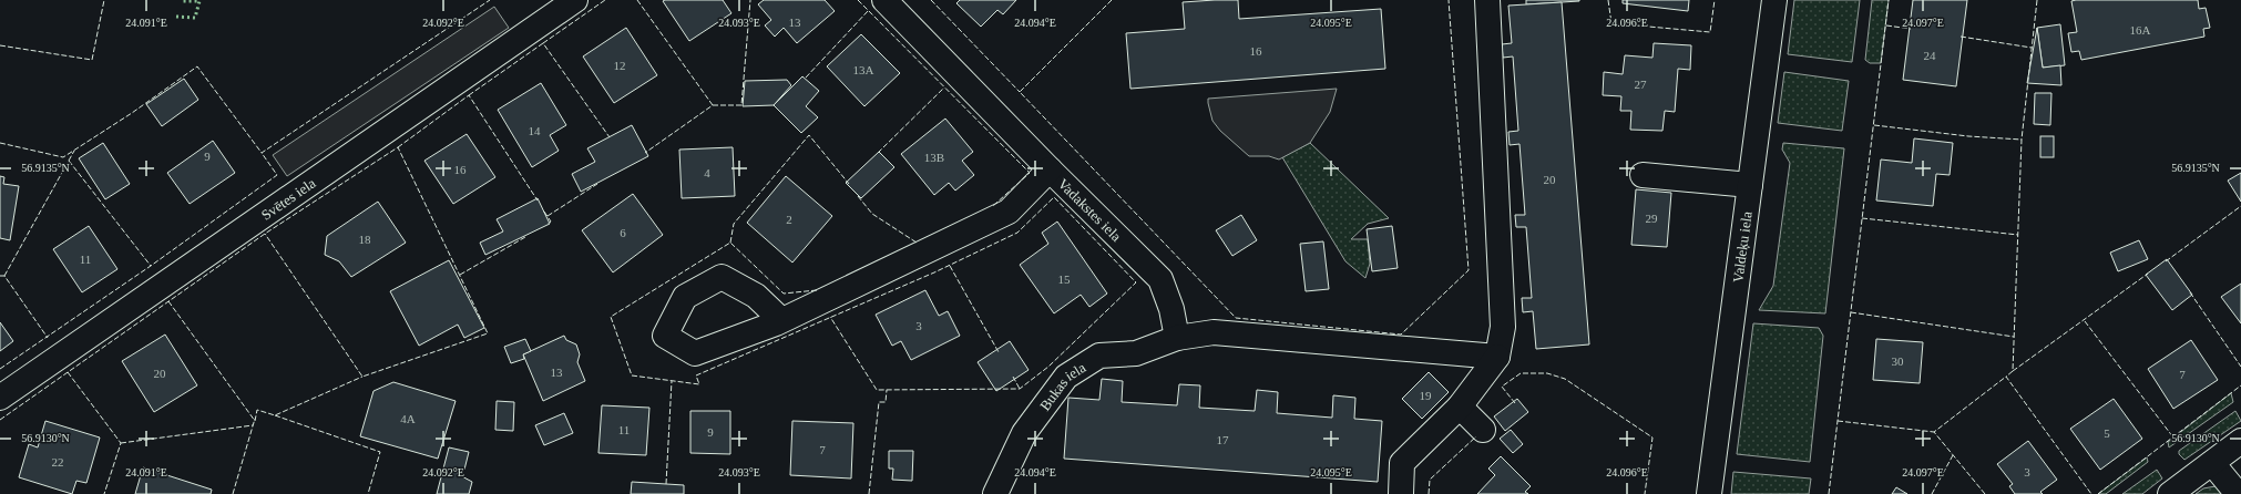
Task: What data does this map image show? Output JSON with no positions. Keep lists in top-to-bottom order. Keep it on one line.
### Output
{"streets":{"street":["Svētes iela","Vadakstes iela","Valdeķu iela","Bukas iela"]},"crossings":[["Vadakstes iela","Bukas iela"]],"house_numbers":["13","16A","16","24","12","13A","27","14","9","13B","16","4","20","29","2","6","18","11","15","3","30","13","20","7","19","4A","11","9","5","17","7","22","3"],"coordinates":["24.091°E","24.092°E","24.093°E","24.094°E","24.095°E","24.096°E","24.097°E","56.9135°N","56.9130°N"]}
